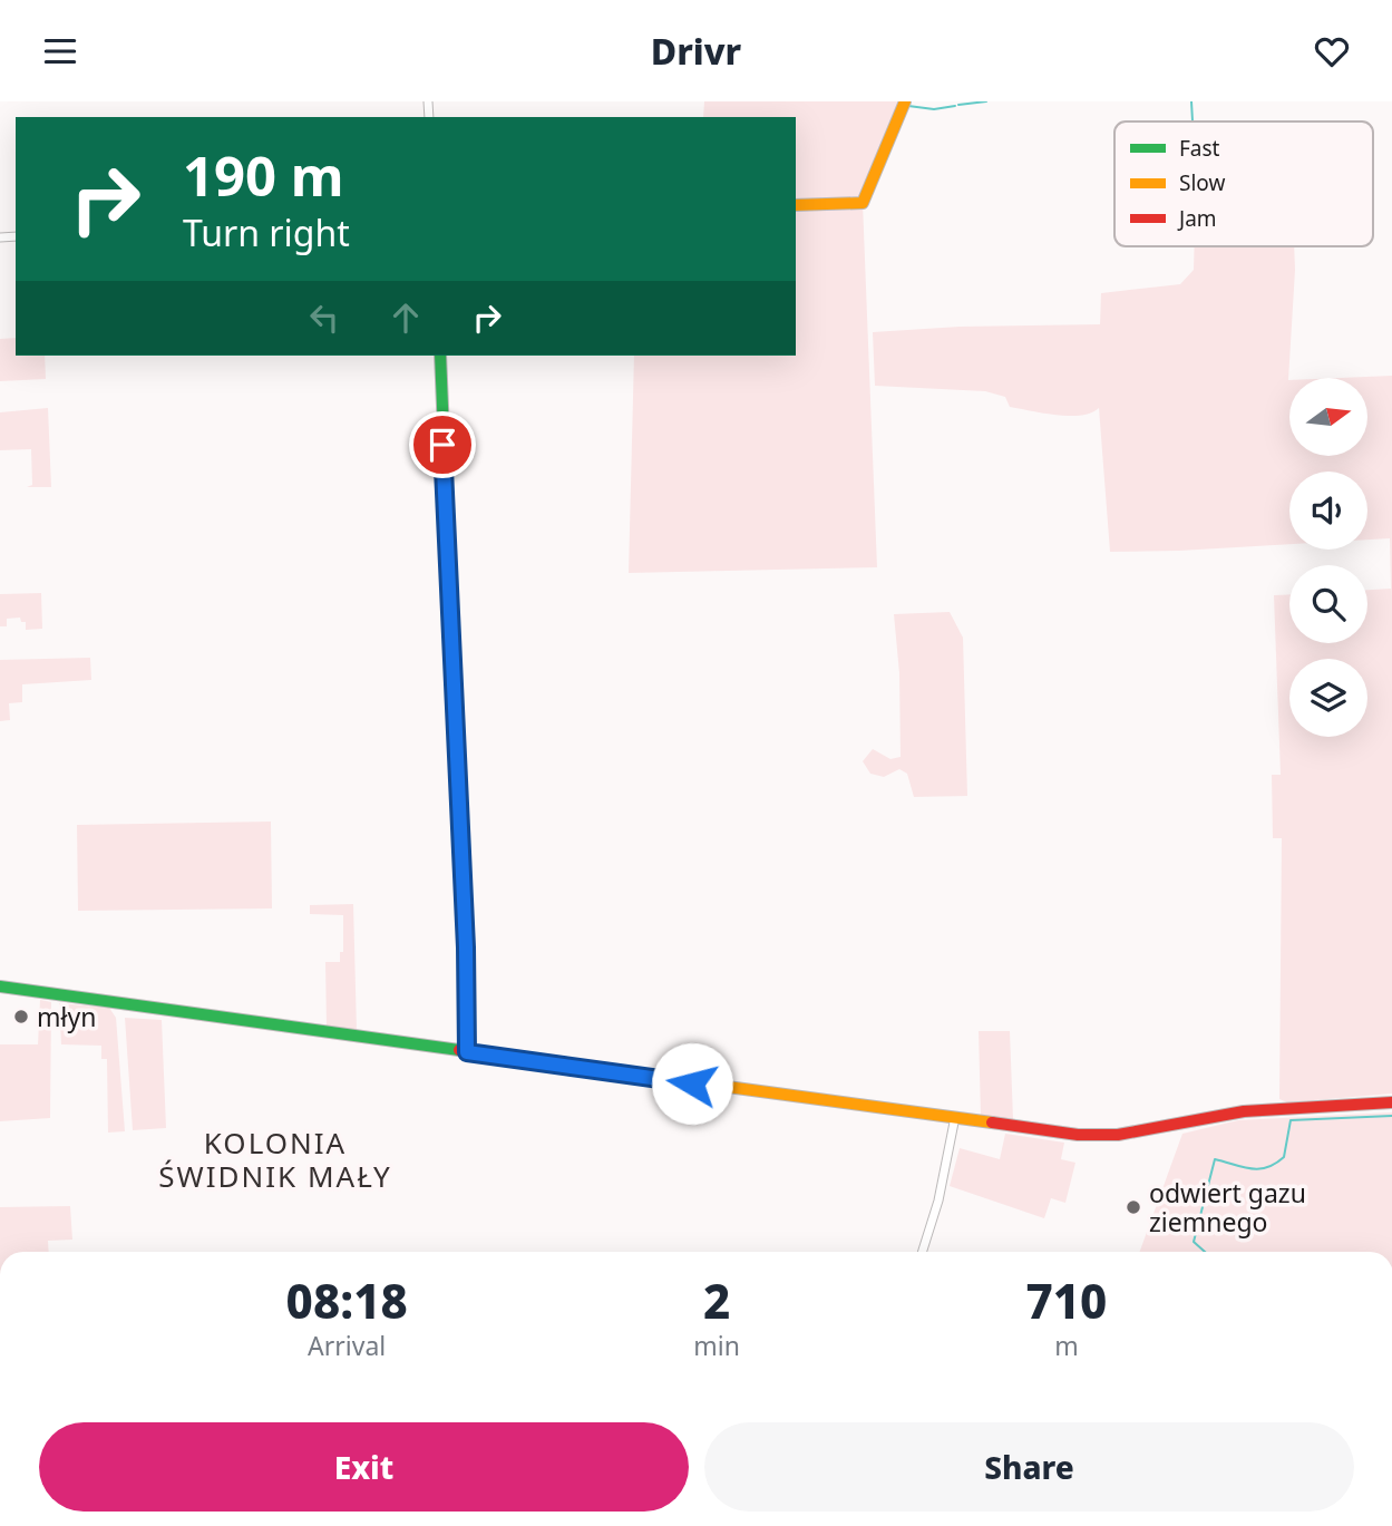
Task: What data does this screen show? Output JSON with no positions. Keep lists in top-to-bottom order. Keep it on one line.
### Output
{"districts":["KOLONIA ŚWIDNIK MAŁY"],"places":["młyn","odwiert gazu ziemnego"],"legend":["Fast","Slow","Jam"],"north":"right","page":{"header":"Drivr","turn":["190 m","Turn right"],"eta":["08:18","Arrival","2","min","710","m"],"buttons":["Exit","Share"]}}
